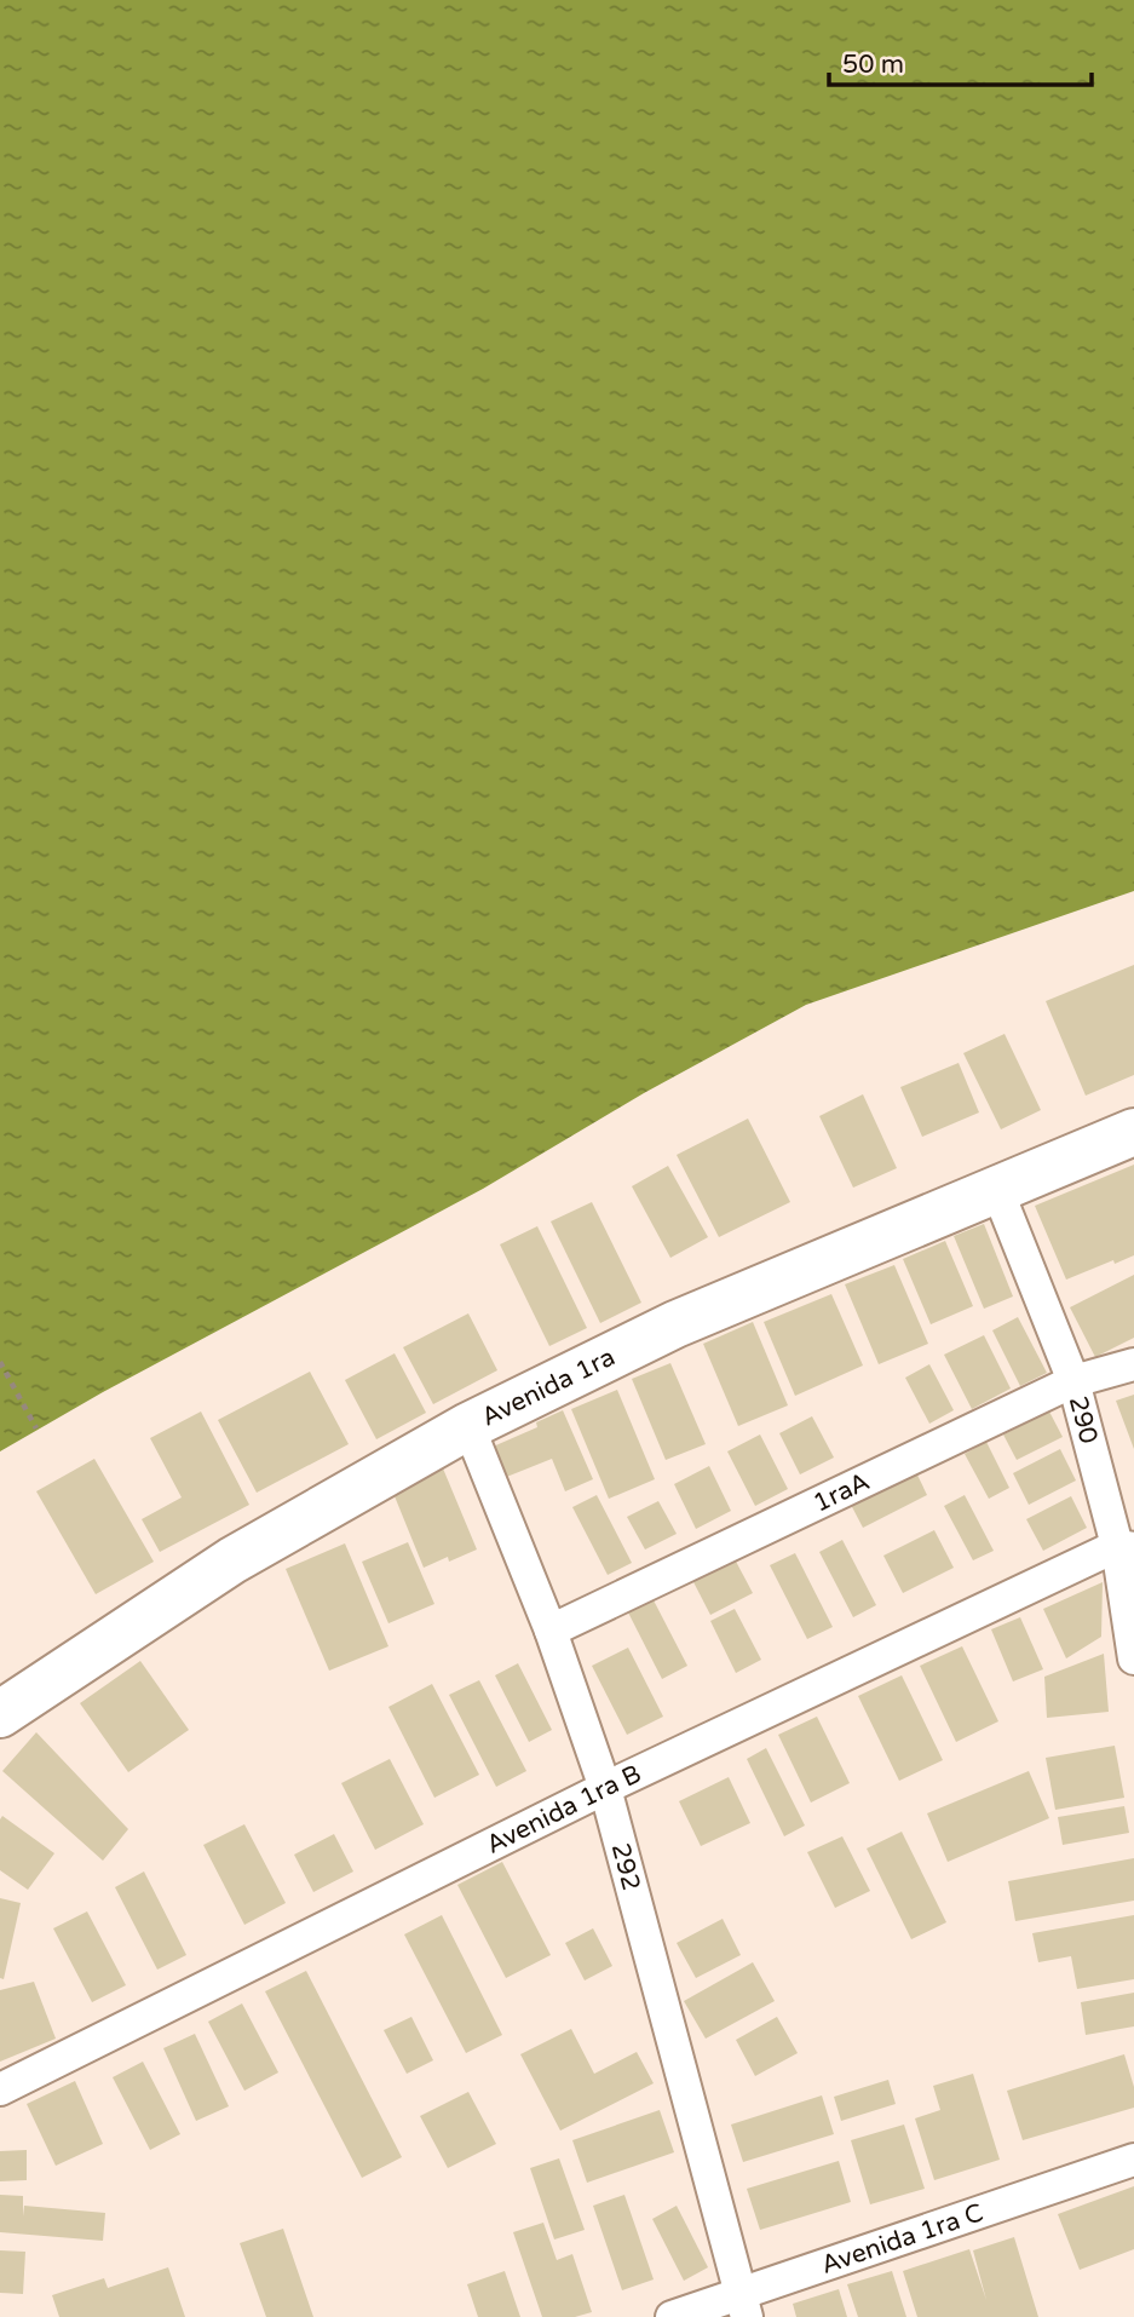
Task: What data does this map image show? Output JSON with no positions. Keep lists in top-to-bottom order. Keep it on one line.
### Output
{"streets":{"street":["Avenida 1ra","290","1raA","Avenida 1ra B","292","Avenida 1ra C"]},"crossings":[["Avenida 1ra","290"],["Avenida 1ra","292"],["290","1raA"],["290","Avenida 1ra B"],["1raA","292"],["Avenida 1ra B","292"],["292","Avenida 1ra C"]],"scale_bar":"50 m"}
